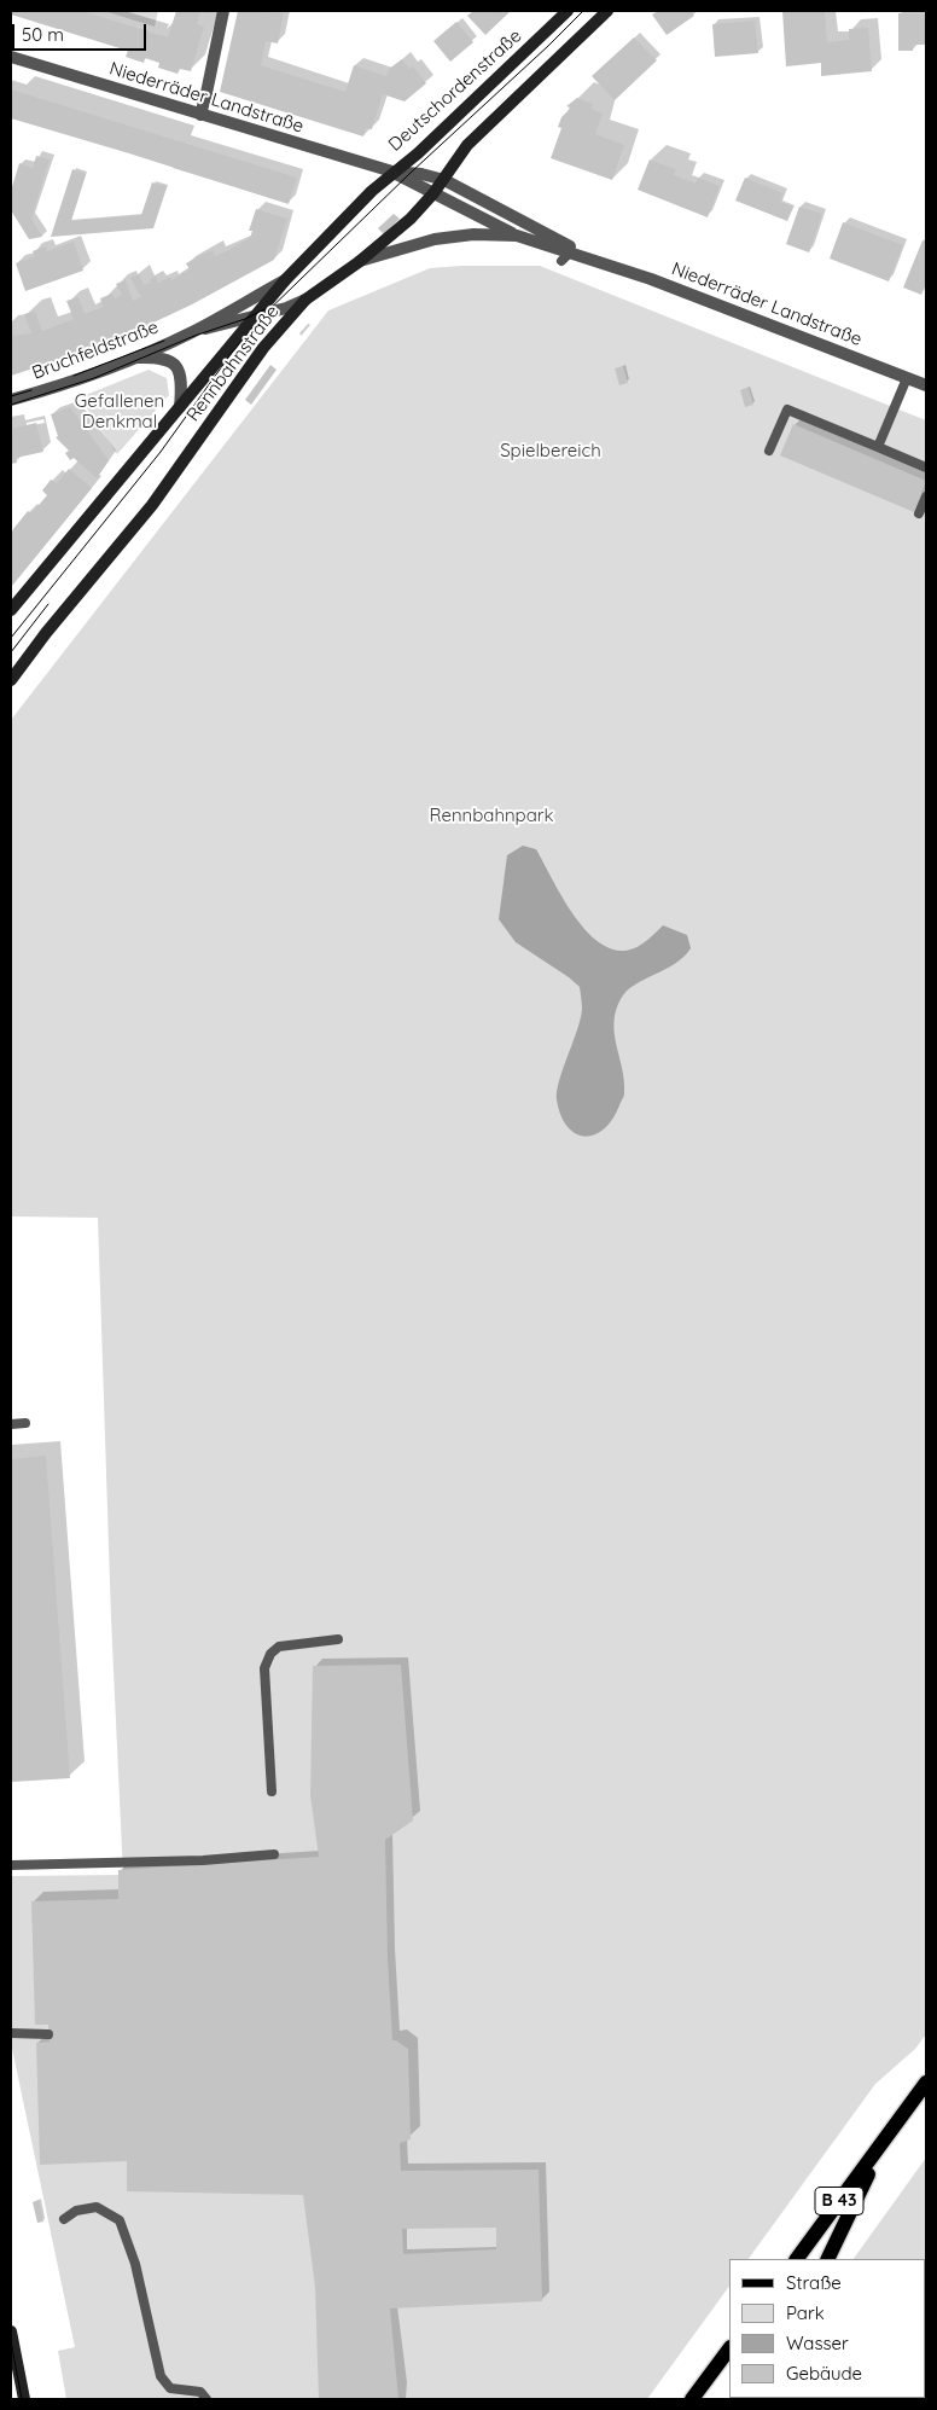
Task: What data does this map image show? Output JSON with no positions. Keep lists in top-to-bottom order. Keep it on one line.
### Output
{"streets":{"main road":["Deutschordenstraße","Rennbahnstraße","B 43"],"street":["Niederräder Landstraße","Bruchfeldstraße"]},"crossings":[["Deutschordenstraße","Niederräder Landstraße"],["Deutschordenstraße","Rennbahnstraße"],["Niederräder Landstraße","Rennbahnstraße"],["Bruchfeldstraße","Rennbahnstraße"]],"parks":["Gefallenen Denkmal","Spielbereich","Rennbahnpark"],"legend":["Straße","Park","Wasser","Gebäude"],"scale_bar":"50 m"}
